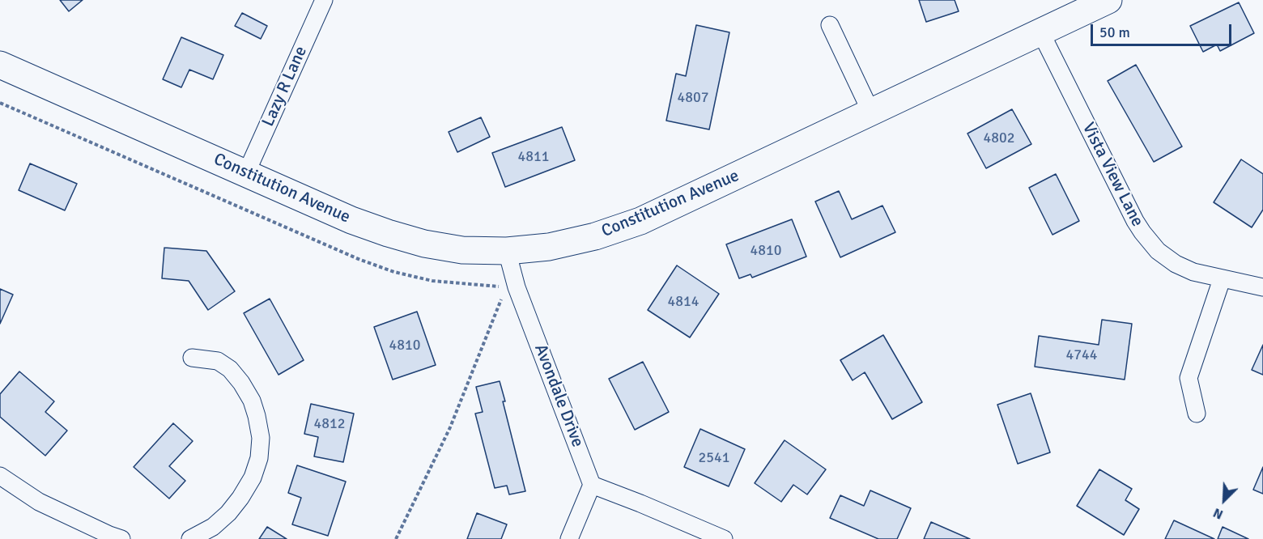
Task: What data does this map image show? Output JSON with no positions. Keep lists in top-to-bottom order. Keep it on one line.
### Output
{"streets":{"main road":["Constitution Avenue"],"street":["Lazy R Lane","Vista View Lane","Avondale Drive"]},"crossings":[["Lazy R Lane","Constitution Avenue"],["Vista View Lane","Constitution Avenue"],["Constitution Avenue","Avondale Drive"]],"house_numbers":["4807","4802","4811","4810","4814","4810","4744","4812","2541"],"scale_bar":"50 m","north":"bottom left"}
